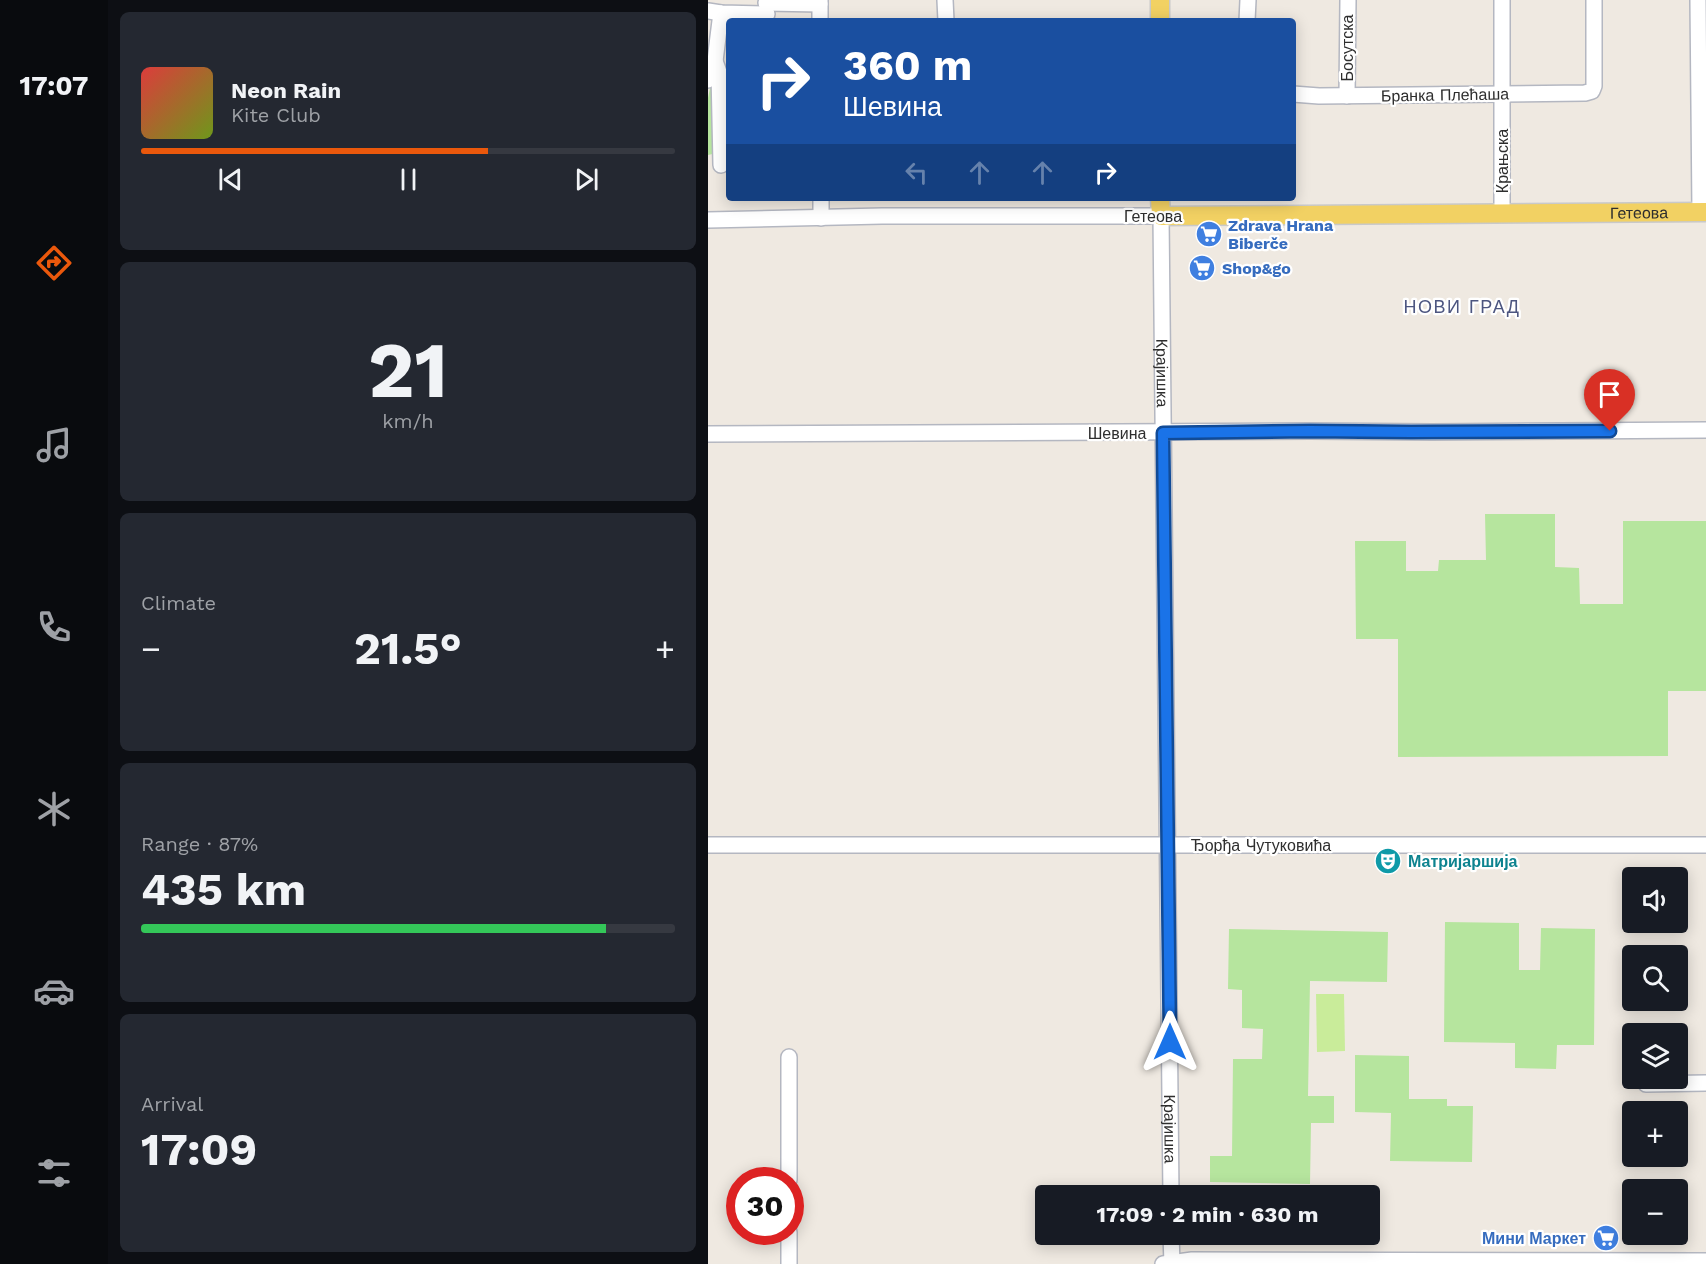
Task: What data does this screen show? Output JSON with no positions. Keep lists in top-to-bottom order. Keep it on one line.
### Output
{"streets":{"main road":["Гетеова"],"street":["Босутска","Бранка Плећаша","Крањска","Крајишка","Шевина","Ђорђа Чутуковића"]},"crossings":[["Босутска","Бранка Плећаша"],["Бранка Плећаша","Крањска"],["Крањска","Гетеова"],["Гетеова","Крајишка"],["Крајишка","Шевина"],["Крајишка","Ђорђа Чутуковића"]],"districts":["НОВИ ГРАД"],"places":{"supermarket":["Zdrava Hrana Biberče","Shop&go","Мини Маркет"],"theatre":["Матријаршија"]},"page":{"tabs":"17:07","turn":["360 m","Шевина"],"song":["Neon Rain","Kite Club"],"tile":[["21","km/h"],"Climate",["Range · 87%","435 km"],["Arrival","17:09"]],"heat":["−","21.5°","+"],"map_buttons":["+","−"],"limit":"30","trip":"17:09 · 2 min · 630 m"}}
